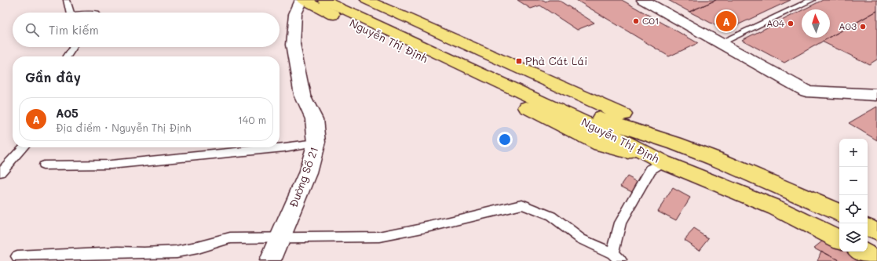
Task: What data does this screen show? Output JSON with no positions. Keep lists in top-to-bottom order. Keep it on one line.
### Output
{"streets":{"main road":["Nguyễn Thị Định"],"street":["Đường Số 21"]},"crossings":[["Nguyễn Thị Định","Đường Số 21"]],"places":{"other":["C01","A04","A03"],"transit":["Phà Cát Lái"]},"north":"top","page":{"pins":"A","search":"Tìm kiếm","heading":"Gần đây","list":[{"mark":"A","name":"A05","note":"Địa điểm · Nguyễn Thị Định","value":"140 m"}],"map_buttons":["+","−"]}}
